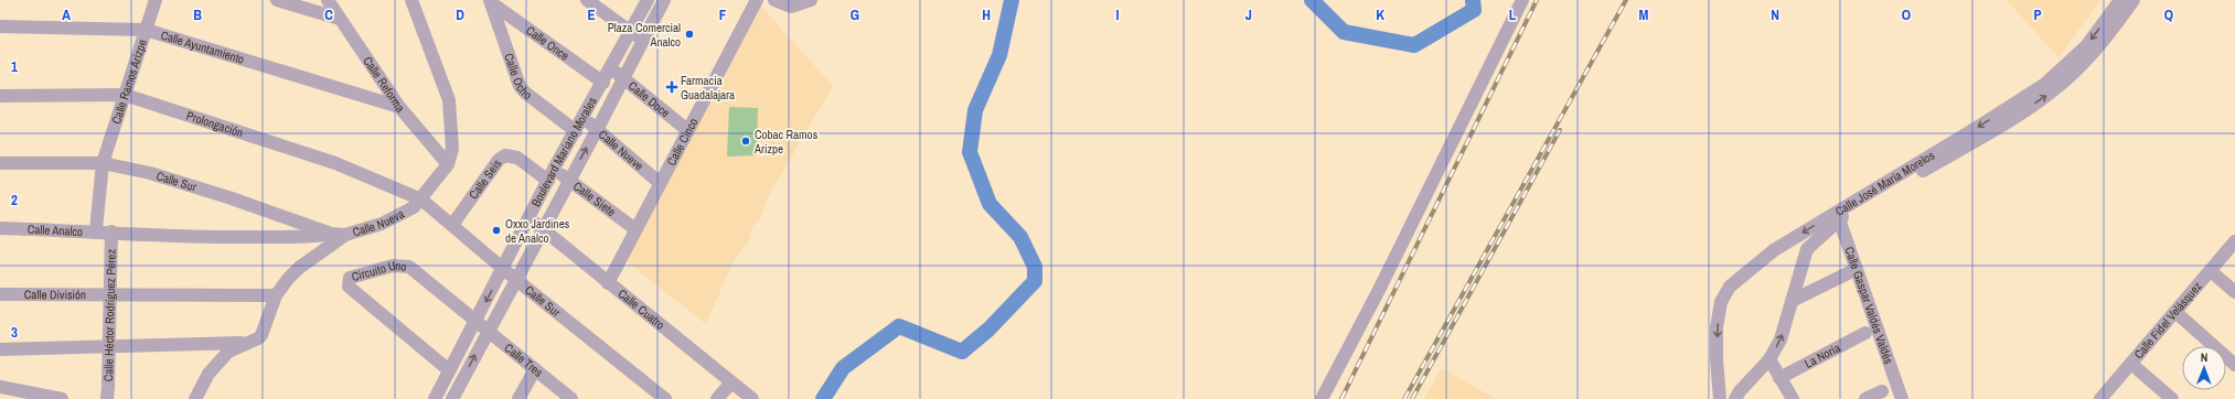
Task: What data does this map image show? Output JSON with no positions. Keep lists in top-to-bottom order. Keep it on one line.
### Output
{"streets":{"street":["Calle Once","Calle Ayuntamiento","Calle Ocho","Calle Ramos Arizpe","Calle Reforma","Calle Doce","Prolongación","Calle Cinco","Calle Nueve","Boulevard Mariano Morales","Calle Seis","Calle Sur","Calle José María Morelos","Calle Siete","Calle Nueva","Calle Analco","Circuito Uno","Calle División","Calle Gaspar Valdés Valdés","Calle Cuatro","Calle Héctor Rodríguez Pérez","Calle Fidel Velásquez","La Noria","Calle Tres"]},"crossings":[["Calle Once","Calle Ocho"],["Calle Once","Boulevard Mariano Morales"],["Calle Ayuntamiento","Calle Ramos Arizpe"],["Calle Ayuntamiento","Calle Reforma"],["Calle Ocho","Boulevard Mariano Morales"],["Calle Ramos Arizpe","Prolongación"],["Calle Ramos Arizpe","Calle Sur"],["Calle Reforma","Calle Nueva"],["Calle Doce","Calle Cinco"],["Calle Doce","Boulevard Mariano Morales"],["Prolongación","Calle Sur"],["Prolongación","Calle Nueva"],["Calle Cinco","Calle Nueve"],["Calle Cinco","Calle Siete"],["Calle Cinco","Calle Cuatro"],["Calle Nueve","Boulevard Mariano Morales"],["Boulevard Mariano Morales","Calle Seis"],["Boulevard Mariano Morales","Calle Sur"],["Boulevard Mariano Morales","Calle Siete"],["Boulevard Mariano Morales","Circuito Uno"],["Boulevard Mariano Morales","Calle Cuatro"],["Boulevard Mariano Morales","Calle Tres"],["Calle Seis","Calle Sur"],["Calle Sur","Calle Nueva"],["Calle Sur","Calle Analco"],["Calle José María Morelos","Calle Gaspar Valdés Valdés"],["Calle Nueva","Calle División"],["Calle Analco","Calle Héctor Rodríguez Pérez"],["Circuito Uno","Calle Tres"],["Calle División","Calle Héctor Rodríguez Pérez"]],"places":{"other":["Plaza Comercial Analco","Cobac Ramos Arizpe","Oxxo Jardines de Analco"],"health":["Farmacia Guadalajara"]},"north":"top","grid":{"columns":["A","B","C","D","E","F","G","H","I","J","K","L","M","N","O","P","Q"],"rows":["1","2","3"]}}
